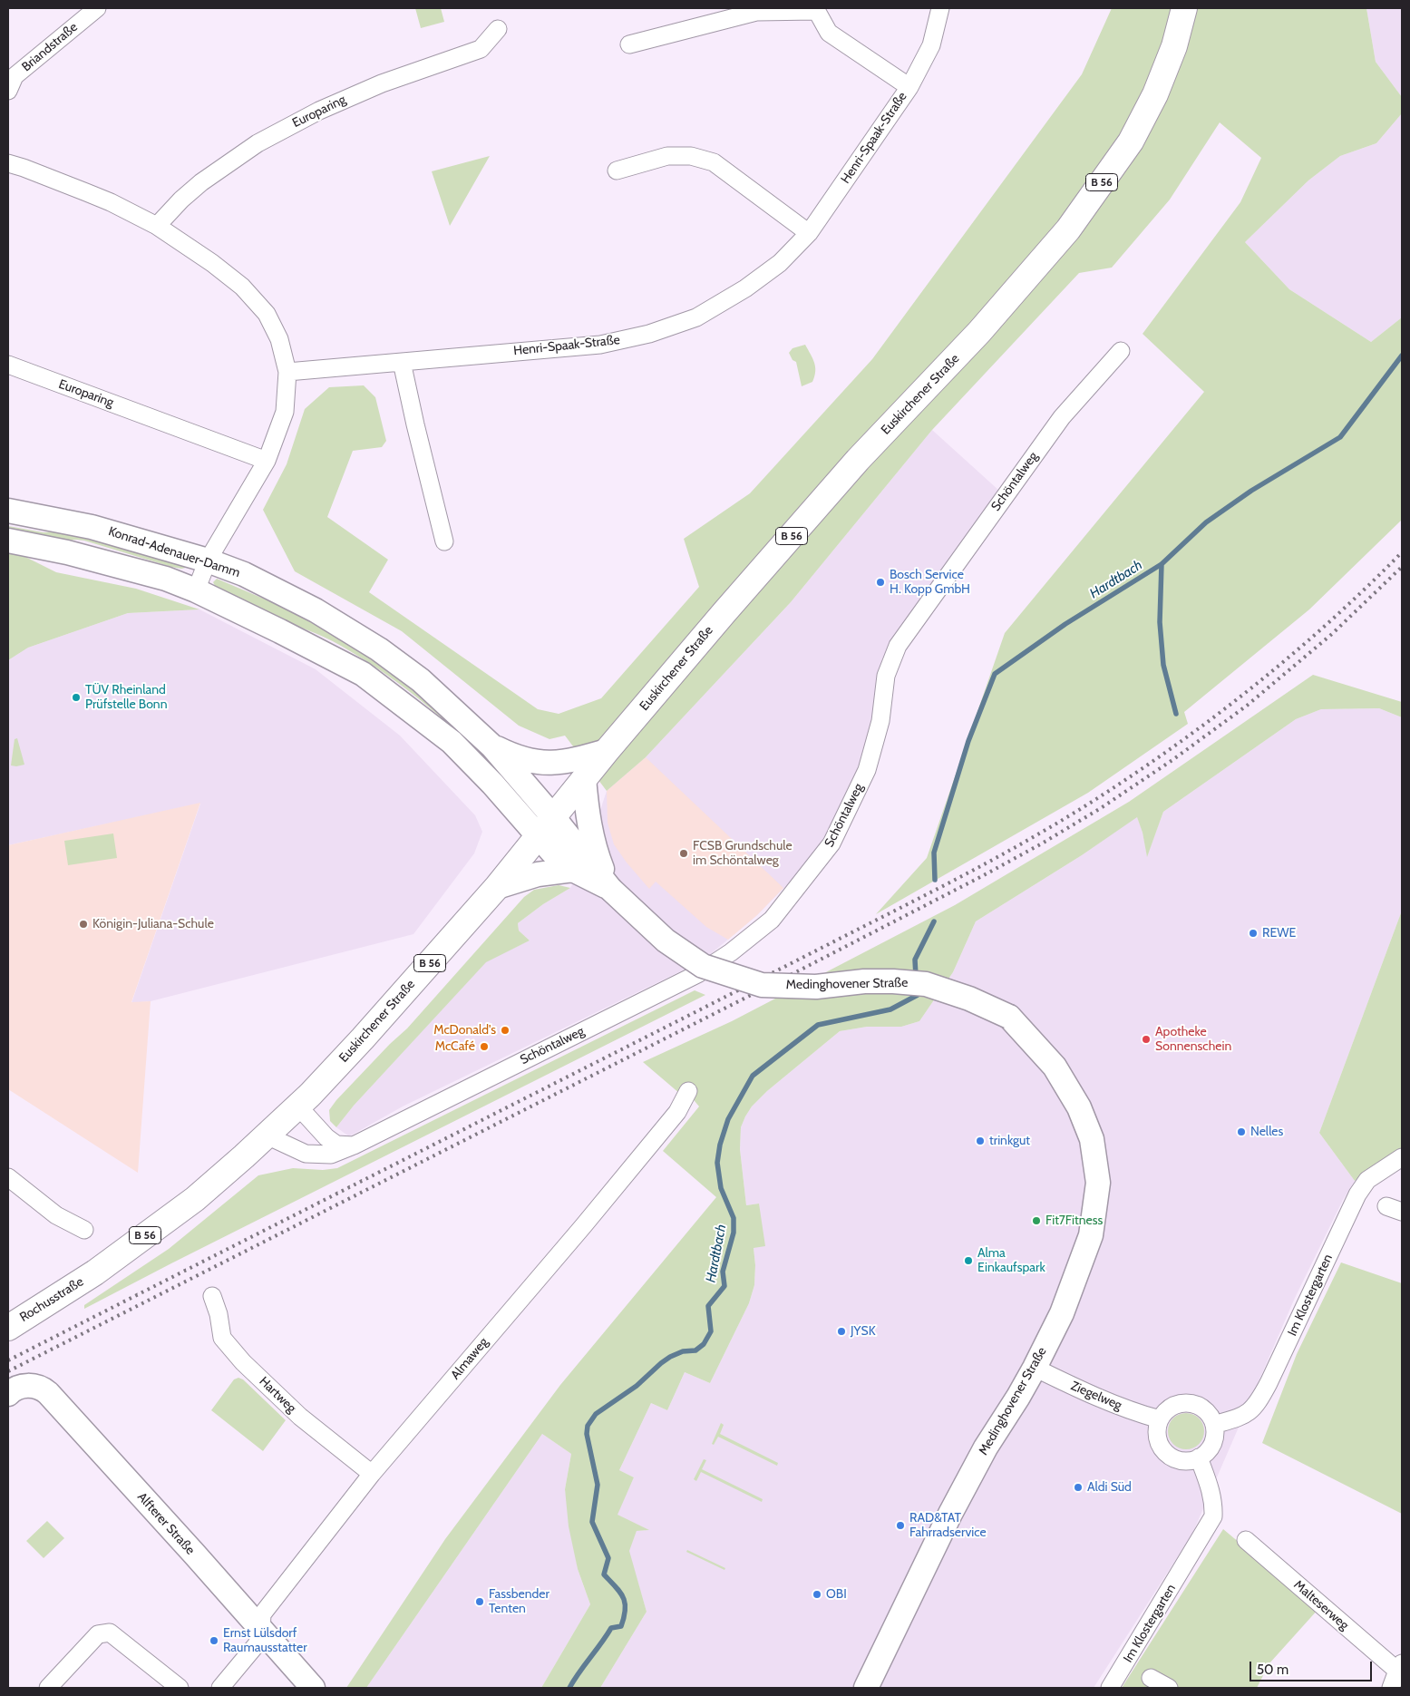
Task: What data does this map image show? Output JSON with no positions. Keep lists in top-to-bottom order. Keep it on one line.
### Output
{"streets":{"main road":["B 56","Euskirchener Straße","Konrad-Adenauer-Damm","Medinghovener Straße","Rochusstraße","Alfterer Straße"],"street":["Briandstraße","Europaring","Henri-Spaak-Straße","Schöntalweg","Im Klostergarten","Almaweg","Hartweg","Ziegelweg","Malteserweg"]},"crossings":[["Euskirchener Straße","Schöntalweg"],["Euskirchener Straße","Konrad-Adenauer-Damm"],["Euskirchener Straße","Medinghovener Straße"],["Euskirchener Straße","Rochusstraße"],["Konrad-Adenauer-Damm","Medinghovener Straße"],["Medinghovener Straße","Ziegelweg"],["Im Klostergarten","Ziegelweg"],["Almaweg","Hartweg"],["Almaweg","Alfterer Straße"]],"water":["Hardtbach"],"places":["Bosch Service H. Kopp GmbH","TÜV Rheinland Prüfstelle Bonn","FCSB Grundschule im Schöntalweg","Königin-Juliana-Schule","REWE","McDonald's","Apotheke Sonnenschein","McCafé","Nelles","trinkgut","Fit7Fitness","Alma Einkaufspark","JYSK","Aldi Süd","RAD&TAT Fahrradservice","OBI","Fassbender Tenten","Ernst Lülsdorf Raumausstatter"],"scale_bar":"50 m"}
